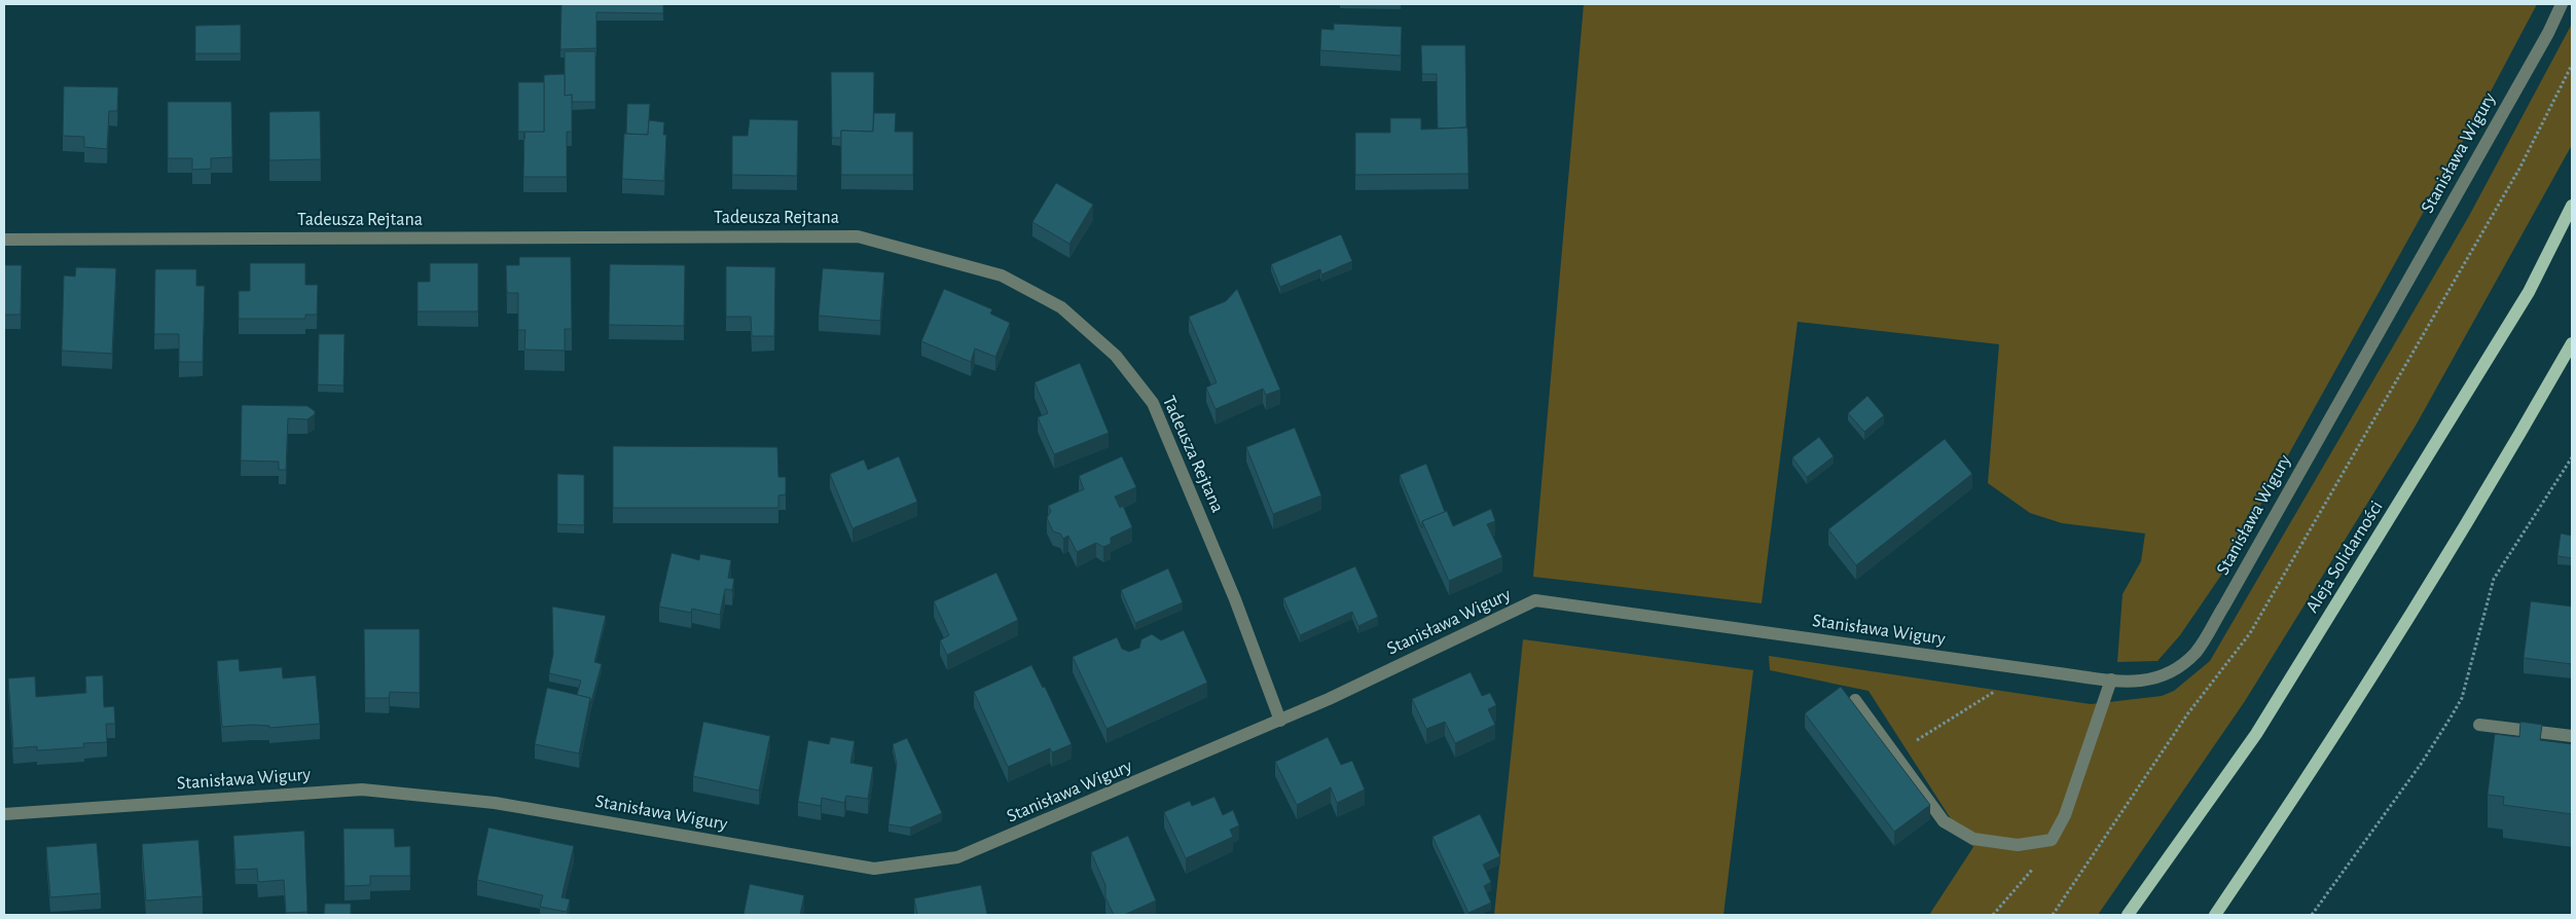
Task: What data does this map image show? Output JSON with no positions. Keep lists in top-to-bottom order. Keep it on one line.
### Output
{"streets":{"main road":["Aleja Solidarności"],"street":["Stanisława Wigury","Tadeusza Rejtana"]},"crossings":[["Stanisława Wigury","Tadeusza Rejtana"]]}
